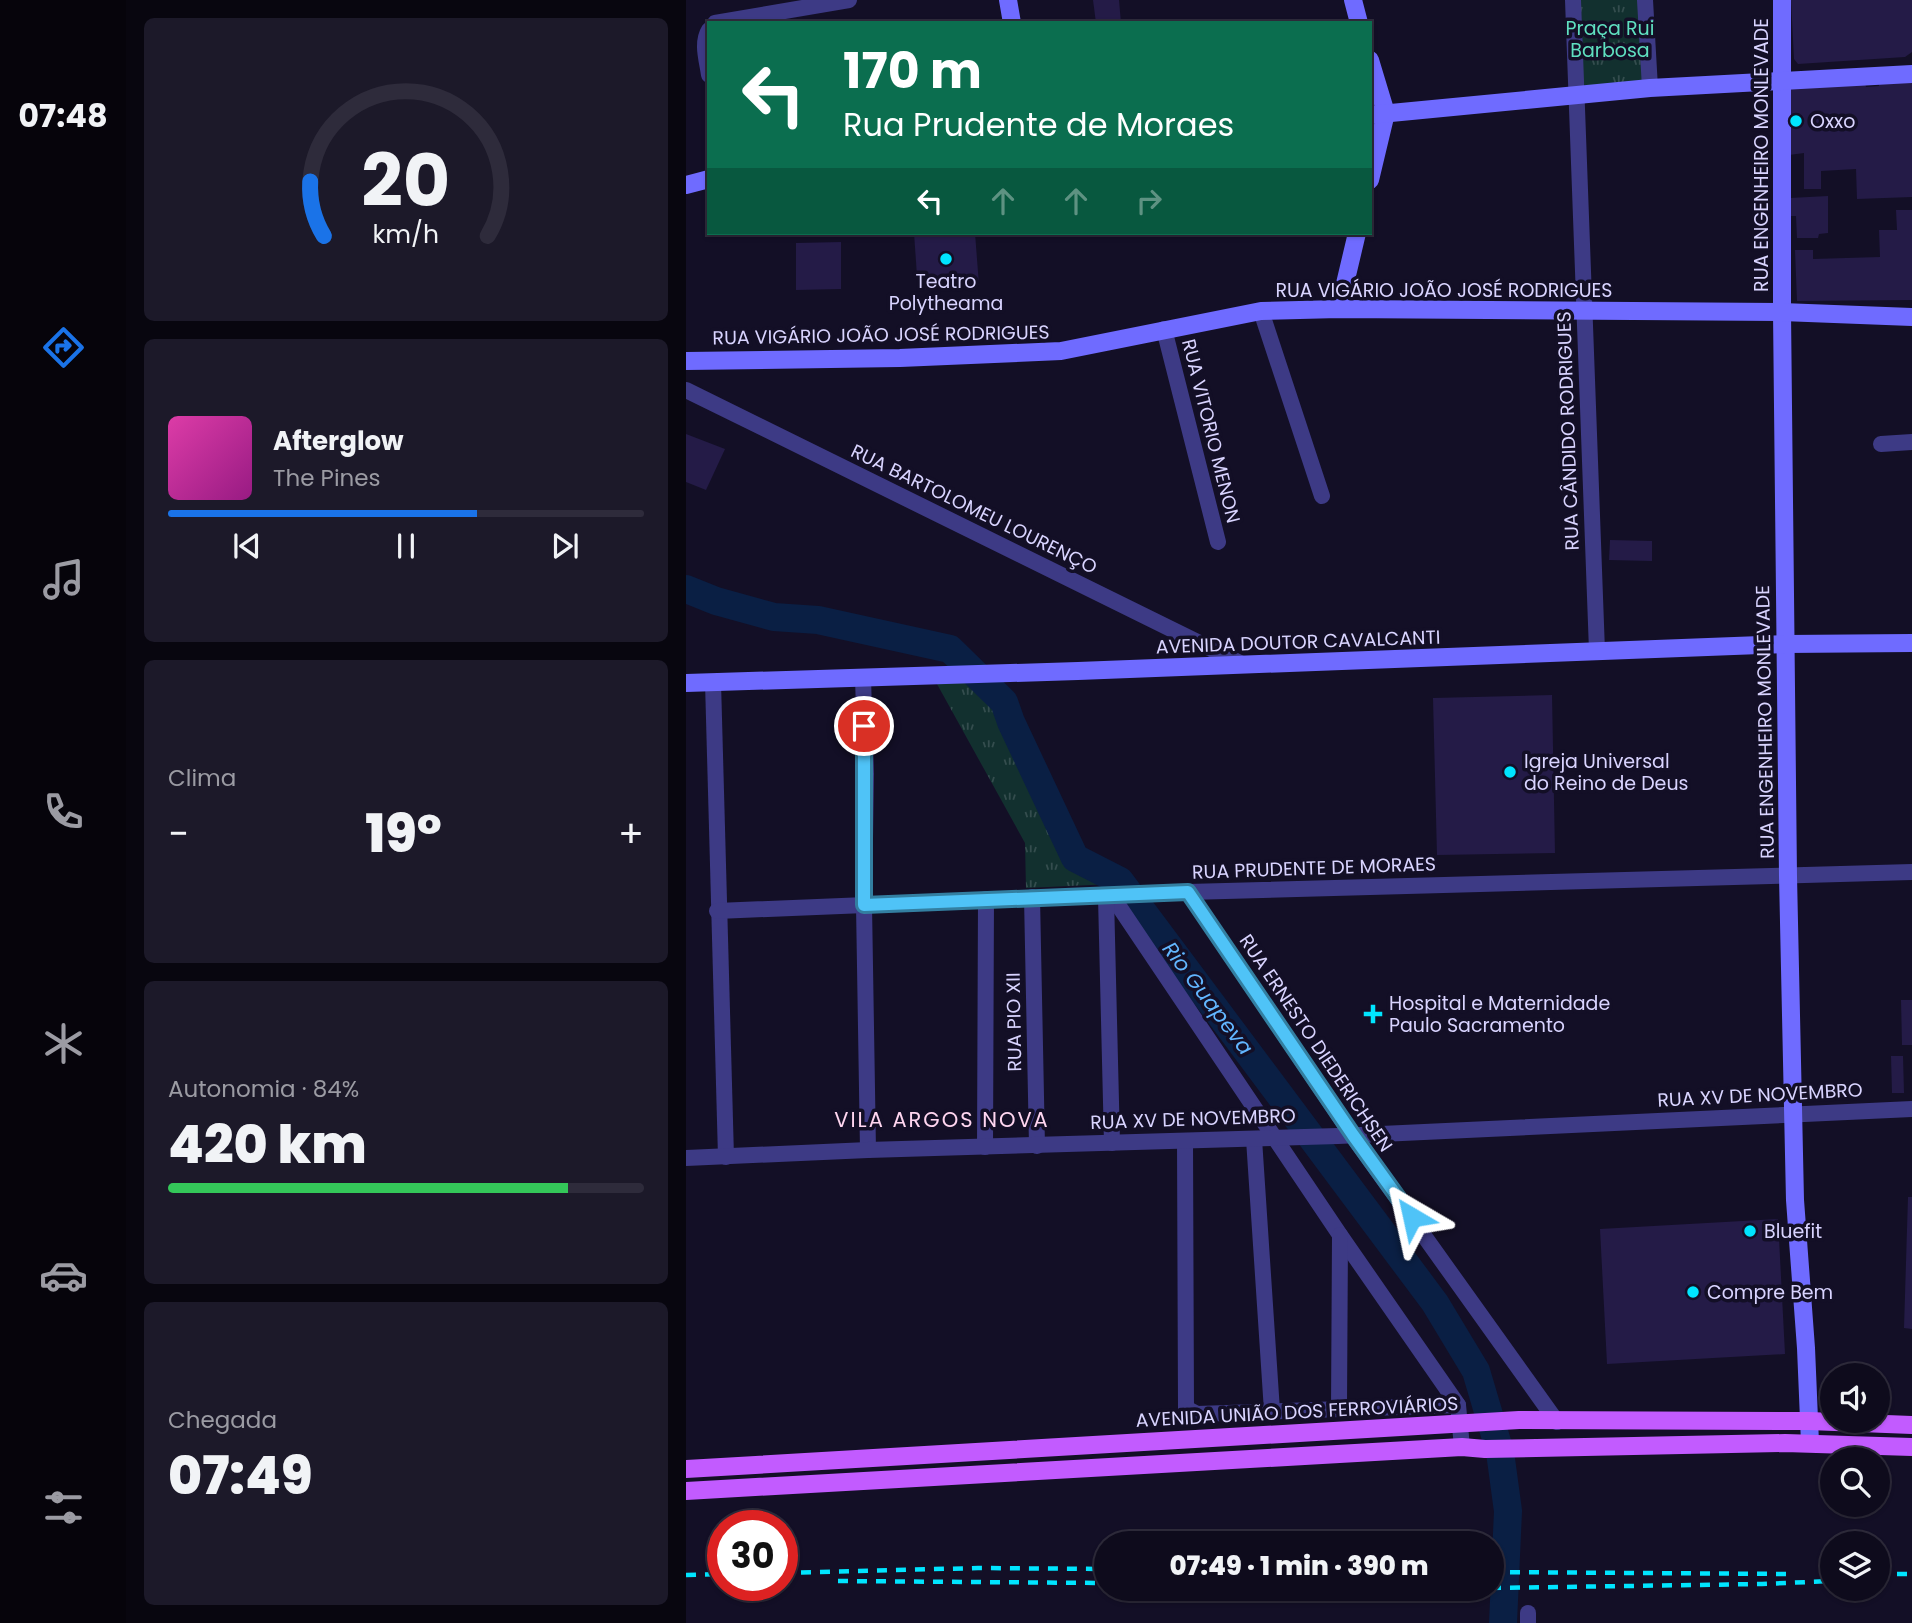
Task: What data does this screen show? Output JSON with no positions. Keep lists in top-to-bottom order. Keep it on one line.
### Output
{"streets":{"main road":["RUA ENGENHEIRO MONLEVADE","RUA VIGÁRIO JOÃO JOSÉ RODRIGUES","AVENIDA DOUTOR CAVALCANTI","AVENIDA UNIÃO DOS FERROVIÁRIOS"],"street":["RUA VITORIO MENON","RUA CÂNDIDO RODRIGUES","RUA BARTOLOMEU LOURENÇO","RUA PRUDENTE DE MORAES","RUA PIO XII","RUA ERNESTO DIEDERICHSEN","RUA XV DE NOVEMBRO"]},"crossings":[["RUA ENGENHEIRO MONLEVADE","RUA VIGÁRIO JOÃO JOSÉ RODRIGUES"],["RUA ENGENHEIRO MONLEVADE","AVENIDA DOUTOR CAVALCANTI"],["RUA ENGENHEIRO MONLEVADE","RUA PRUDENTE DE MORAES"],["RUA ENGENHEIRO MONLEVADE","RUA XV DE NOVEMBRO"],["RUA ENGENHEIRO MONLEVADE","AVENIDA UNIÃO DOS FERROVIÁRIOS"],["RUA VIGÁRIO JOÃO JOSÉ RODRIGUES","RUA VITORIO MENON"],["RUA VIGÁRIO JOÃO JOSÉ RODRIGUES","RUA CÂNDIDO RODRIGUES"],["RUA CÂNDIDO RODRIGUES","AVENIDA DOUTOR CAVALCANTI"],["RUA BARTOLOMEU LOURENÇO","AVENIDA DOUTOR CAVALCANTI"],["RUA PRUDENTE DE MORAES","RUA PIO XII"],["RUA PRUDENTE DE MORAES","RUA ERNESTO DIEDERICHSEN"],["RUA PIO XII","RUA XV DE NOVEMBRO"],["RUA ERNESTO DIEDERICHSEN","RUA XV DE NOVEMBRO"],["RUA ERNESTO DIEDERICHSEN","AVENIDA UNIÃO DOS FERROVIÁRIOS"]],"districts":["VILA ARGOS NOVA"],"water":["Rio Guapeva"],"parks":["Praça Rui Barbosa"],"places":{"other":["Oxxo","Teatro Polytheama","Igreja Universal do Reino de Deus","Bluefit","Compre Bem"],"health":["Hospital e Maternidade Paulo Sacramento"]},"page":{"tabs":"07:48","turn":["170 m","Rua Prudente de Moraes"],"song":["Afterglow","The Pines"],"tile":["Clima",["Autonomia · 84%","420 km"],["Chegada","07:49"]],"heat":["−","19°","+"],"limit":"30","trip":"07:49 · 1 min · 390 m","gauge":["20","km/h"]}}
